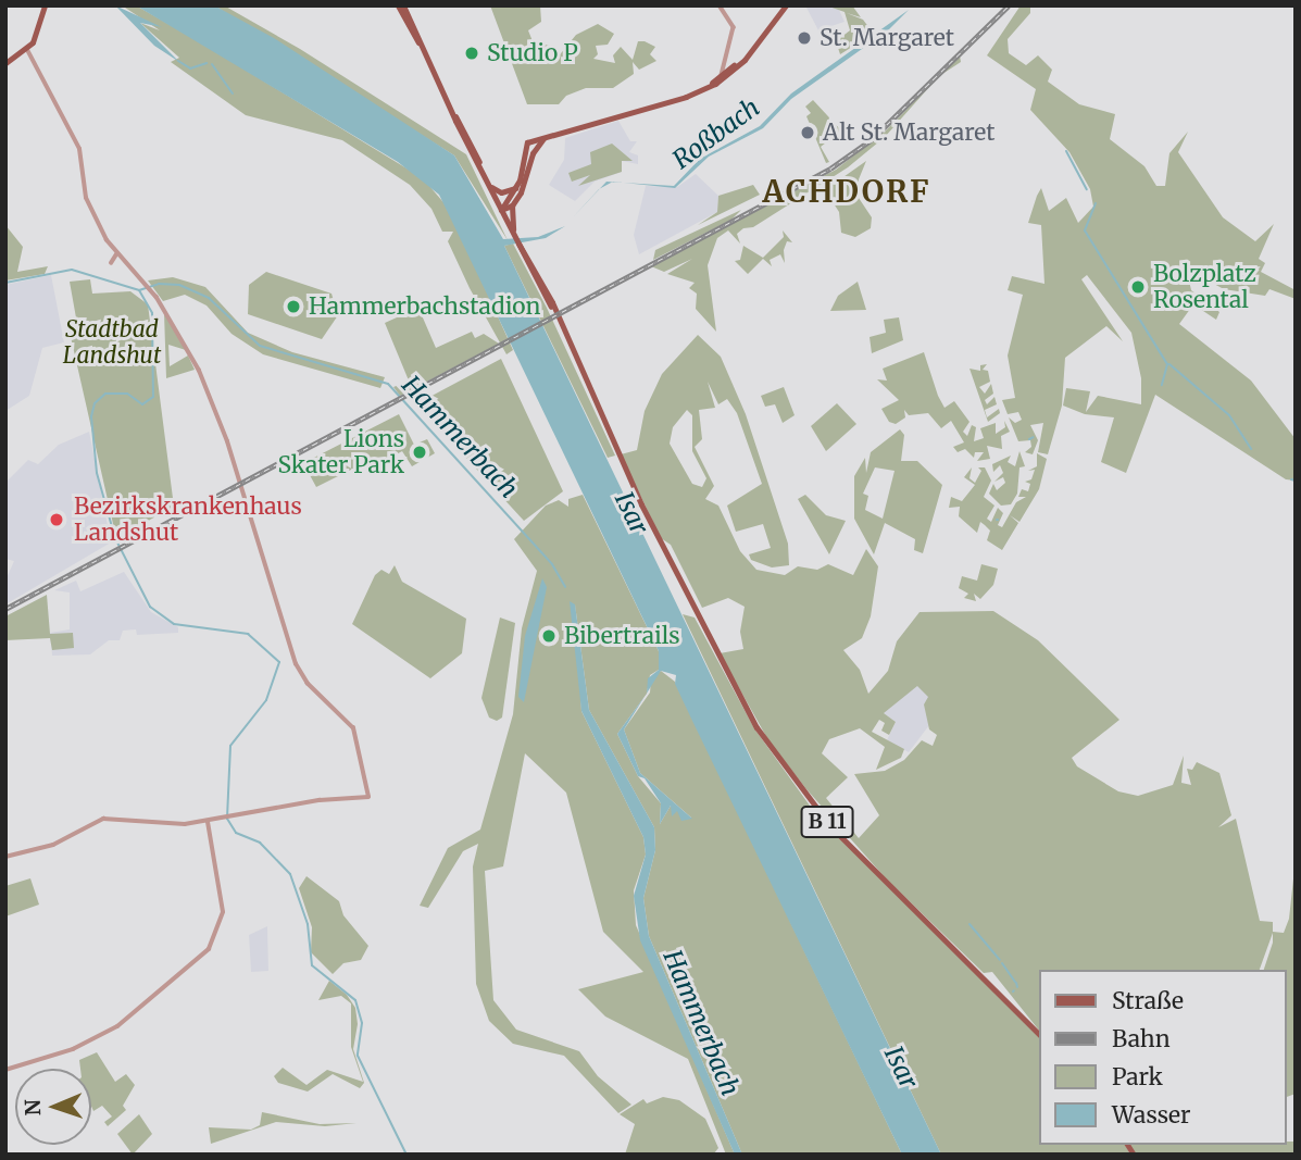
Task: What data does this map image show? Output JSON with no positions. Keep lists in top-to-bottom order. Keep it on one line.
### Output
{"streets":{"main road":["B 11"]},"districts":["ACHDORF"],"water":["Roßbach","Hammerbach","Isar"],"parks":["Stadtbad Landshut"],"places":["St. Margaret","Studio P","Alt St. Margaret","Bolzplatz Rosental","Hammerbachstadion","Lions Skater Park","Bezirkskrankenhaus Landshut","Bibertrails"],"legend":["Straße","Bahn","Park","Wasser"],"north":"left"}
